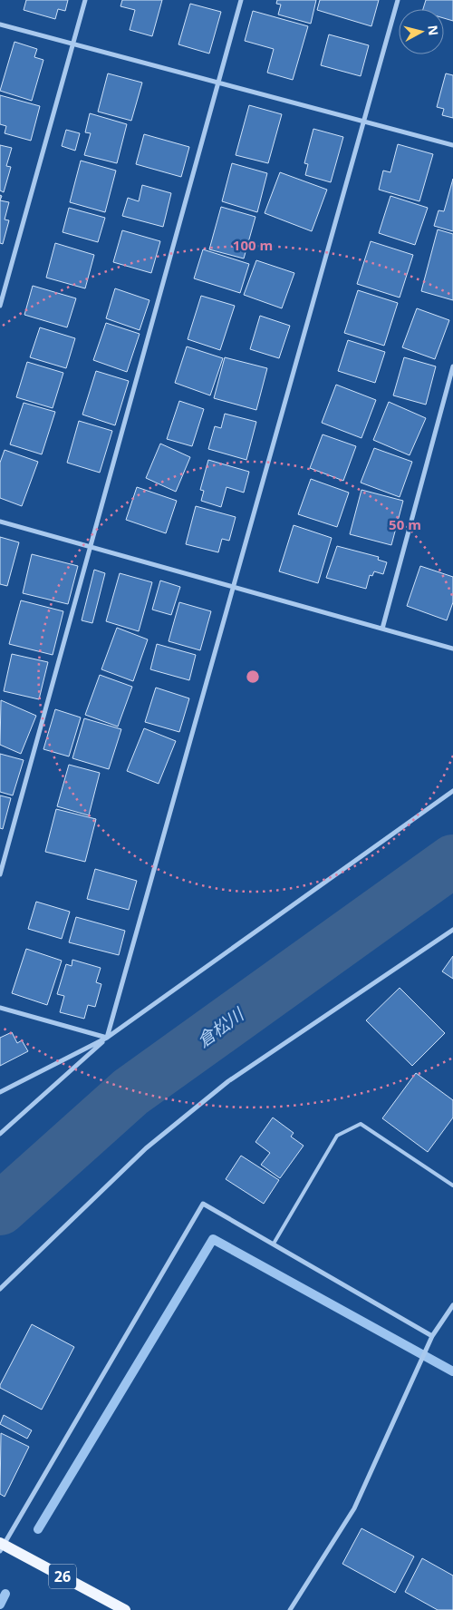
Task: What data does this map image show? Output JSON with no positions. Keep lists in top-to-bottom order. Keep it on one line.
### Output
{"streets":{"main road":["26"]},"water":["倉松川"],"north":"right","rings":["100 m","50 m"]}
